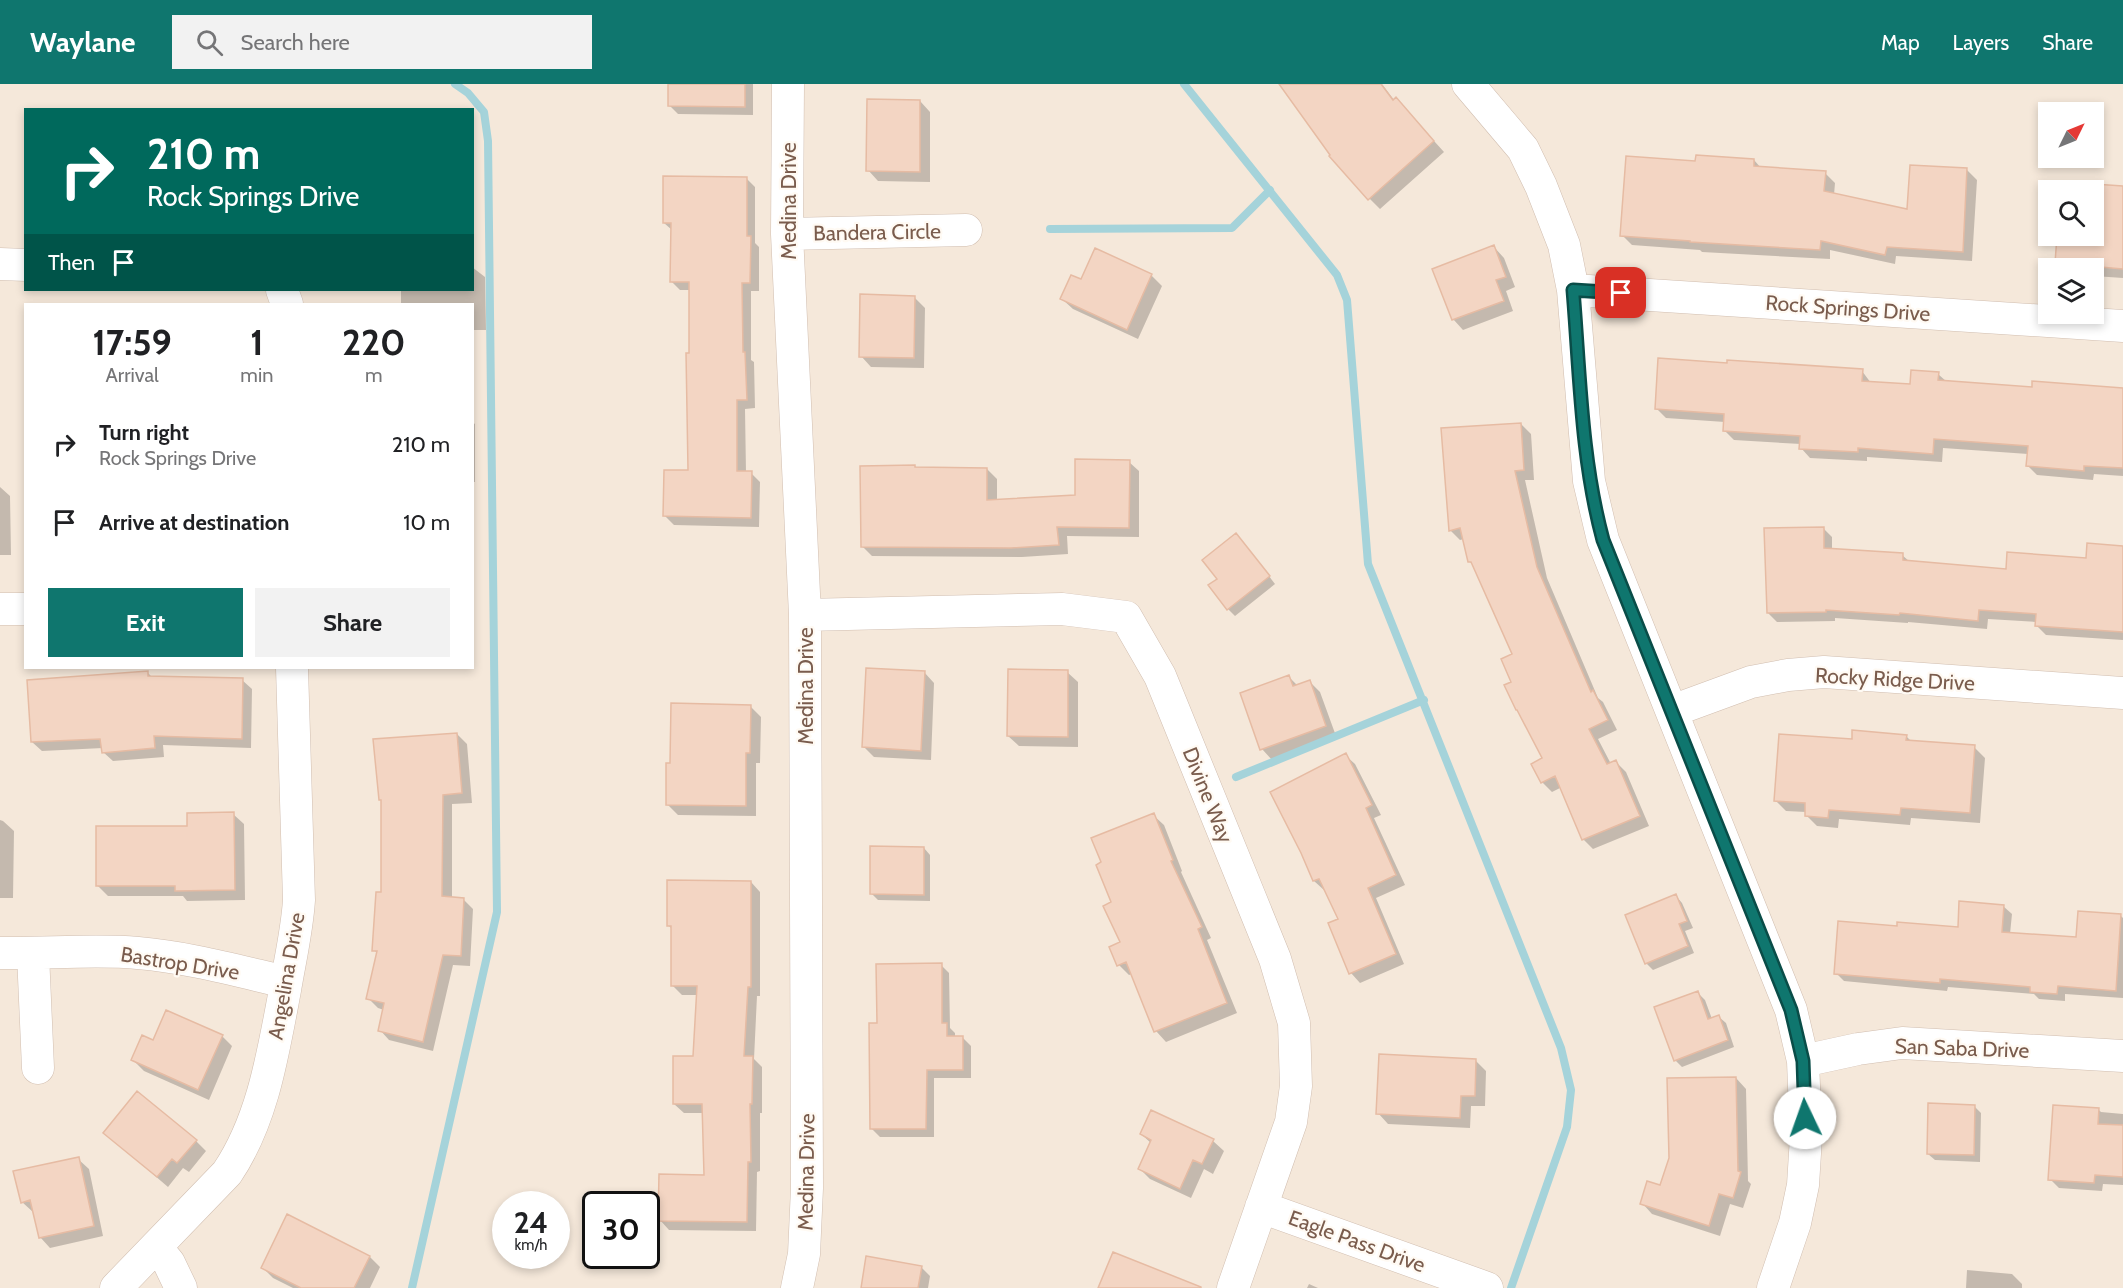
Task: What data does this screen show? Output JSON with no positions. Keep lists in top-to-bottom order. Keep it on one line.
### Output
{"streets":{"street":["Medina Drive","Bandera Circle","Rock Springs Drive","Rocky Ridge Drive","Divine Way","Bastrop Drive","Angelina Drive","San Saba Drive","Eagle Pass Drive"]},"crossings":[["Medina Drive","Bandera Circle"],["Medina Drive","Divine Way"],["Divine Way","Eagle Pass Drive"],["Bastrop Drive","Angelina Drive"]],"north":"top right","page":{"header":"Waylane","search":"Search here","nav":["Map","Layers","Share"],"turn":["210 m","Rock Springs Drive"],"then":"Then","eta":["17:59","Arrival","1","min","220","m"],"list":[{"name":"Turn right","note":"Rock Springs Drive","value":"210 m"},{"name":"Arrive at destination","value":"10 m"}],"buttons":["Exit","Share"],"speed":"24 km/h","limit":"30"}}
